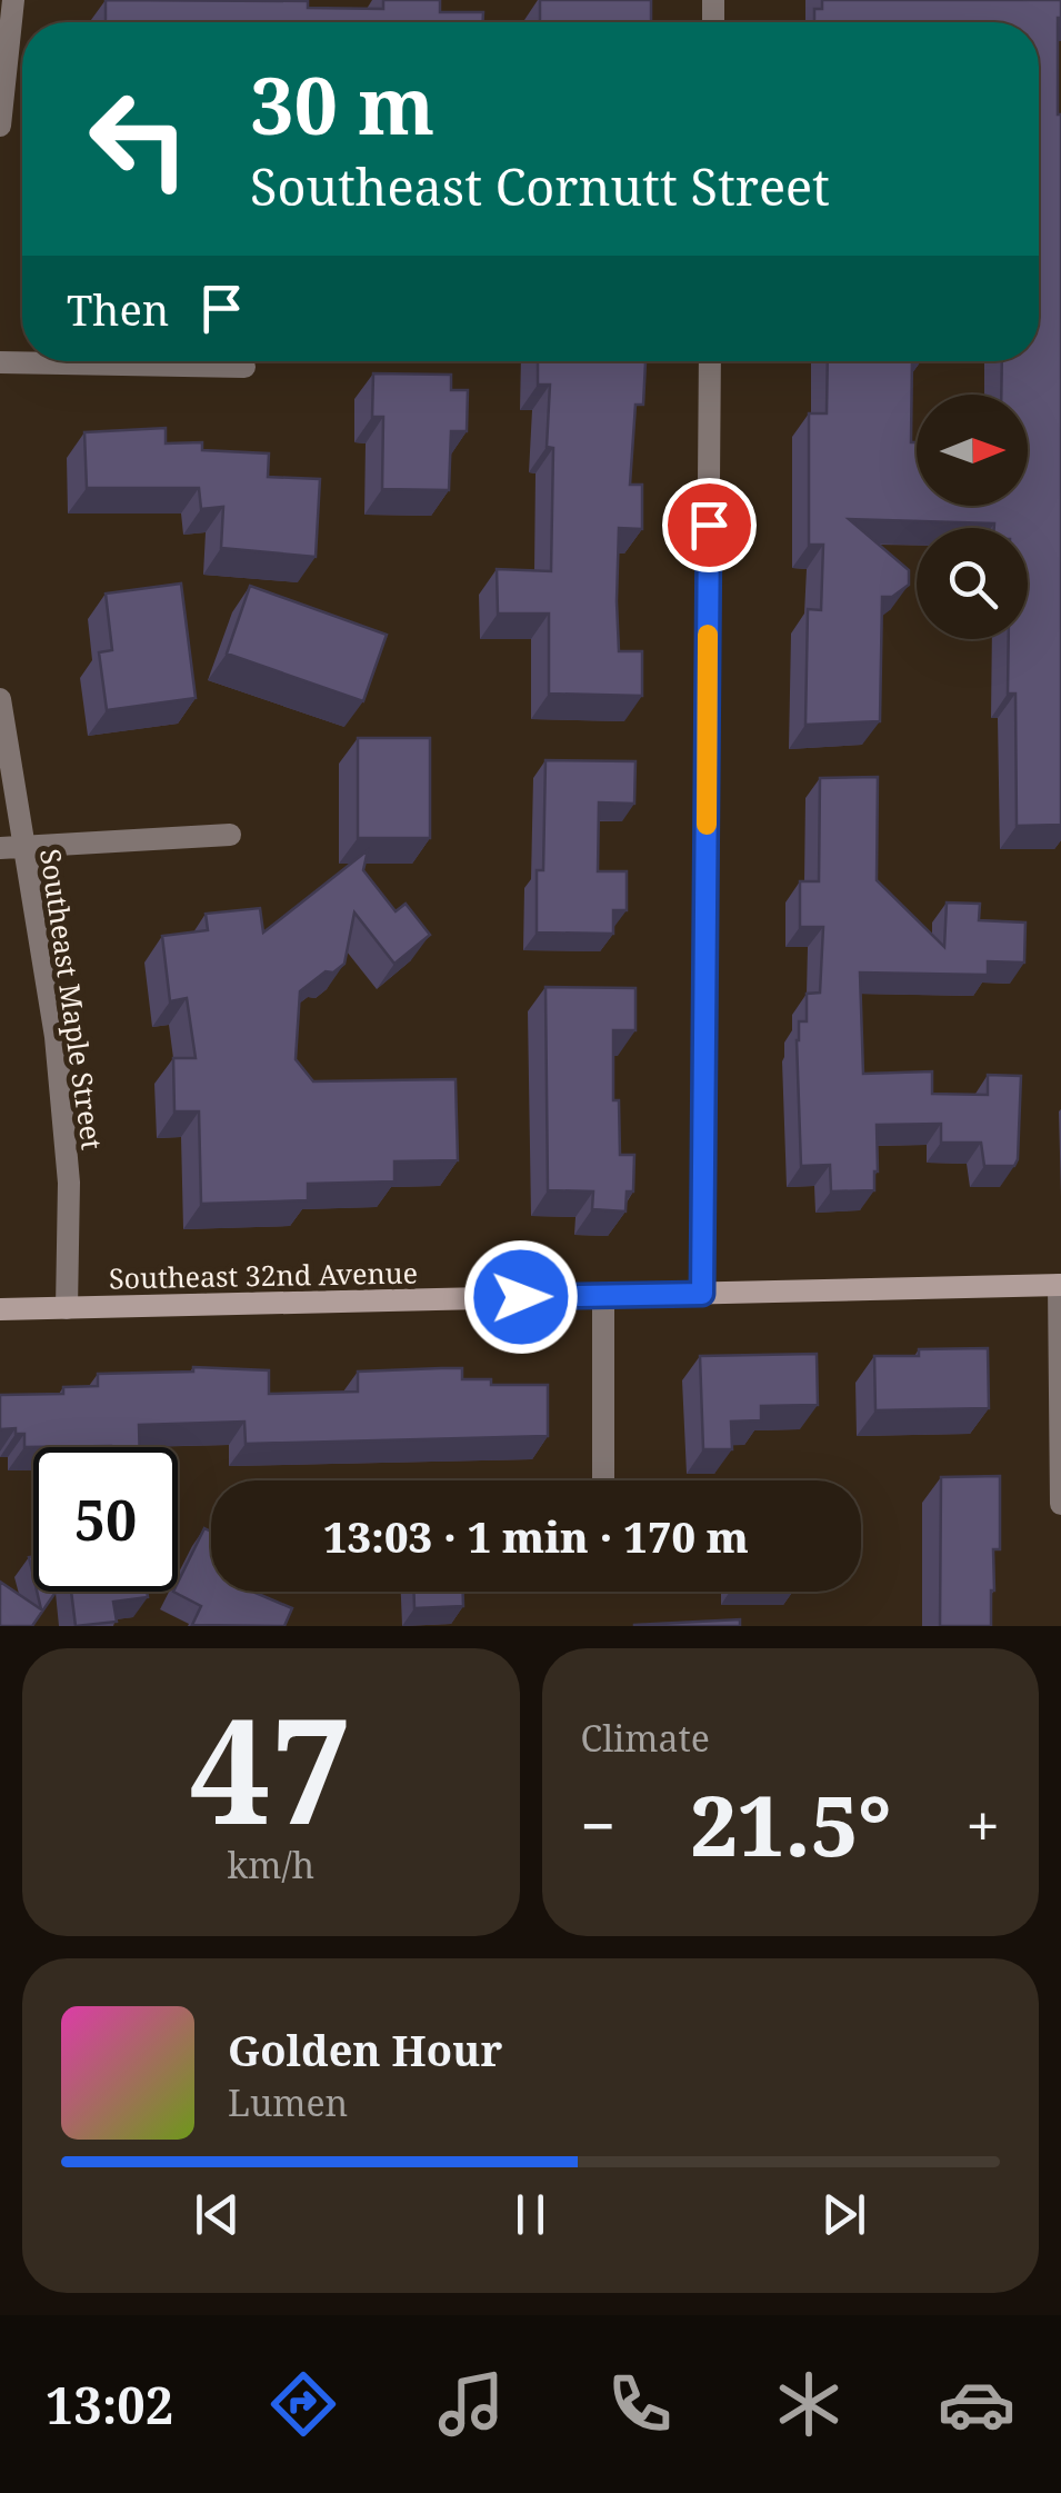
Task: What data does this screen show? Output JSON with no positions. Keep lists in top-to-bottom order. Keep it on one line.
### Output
{"streets":{"main road":["Southeast 32nd Avenue"],"street":["Southeast Maple Street"]},"crossings":[["Southeast Maple Street","Southeast 32nd Avenue"]],"north":"right","page":{"turn":["30 m","Southeast Cornutt Street"],"then":"Then","limit":"50","trip":"13:03 · 1 min · 170 m","tile":[["47","km/h"],"Climate"],"heat":["−","21.5°","+"],"song":["Golden Hour","Lumen"],"tabs":"13:02"}}
